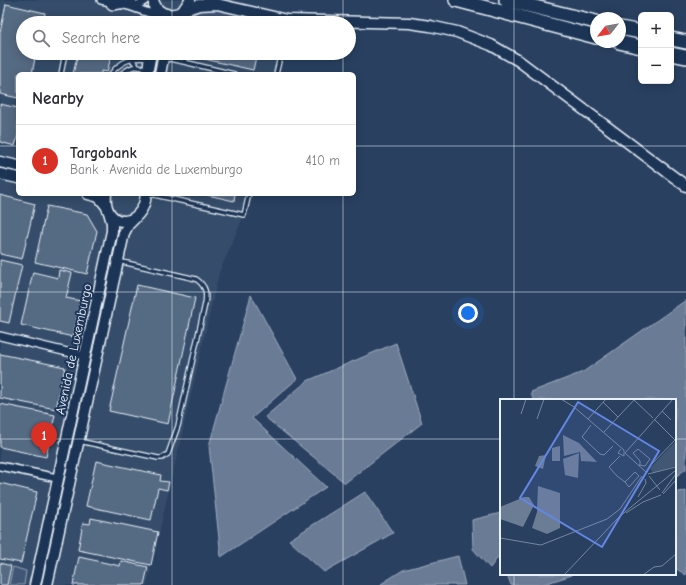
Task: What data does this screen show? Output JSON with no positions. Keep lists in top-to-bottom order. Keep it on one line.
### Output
{"streets":{"main road":["Avenida de Luxemburgo"]},"north":"bottom left","page":{"map_buttons":["+","−"],"search":"Search here","heading":"Nearby","list":[{"mark":"1","name":"Targobank","note":"Bank · Avenida de Luxemburgo","value":"410 m"}],"pins":"1"}}
